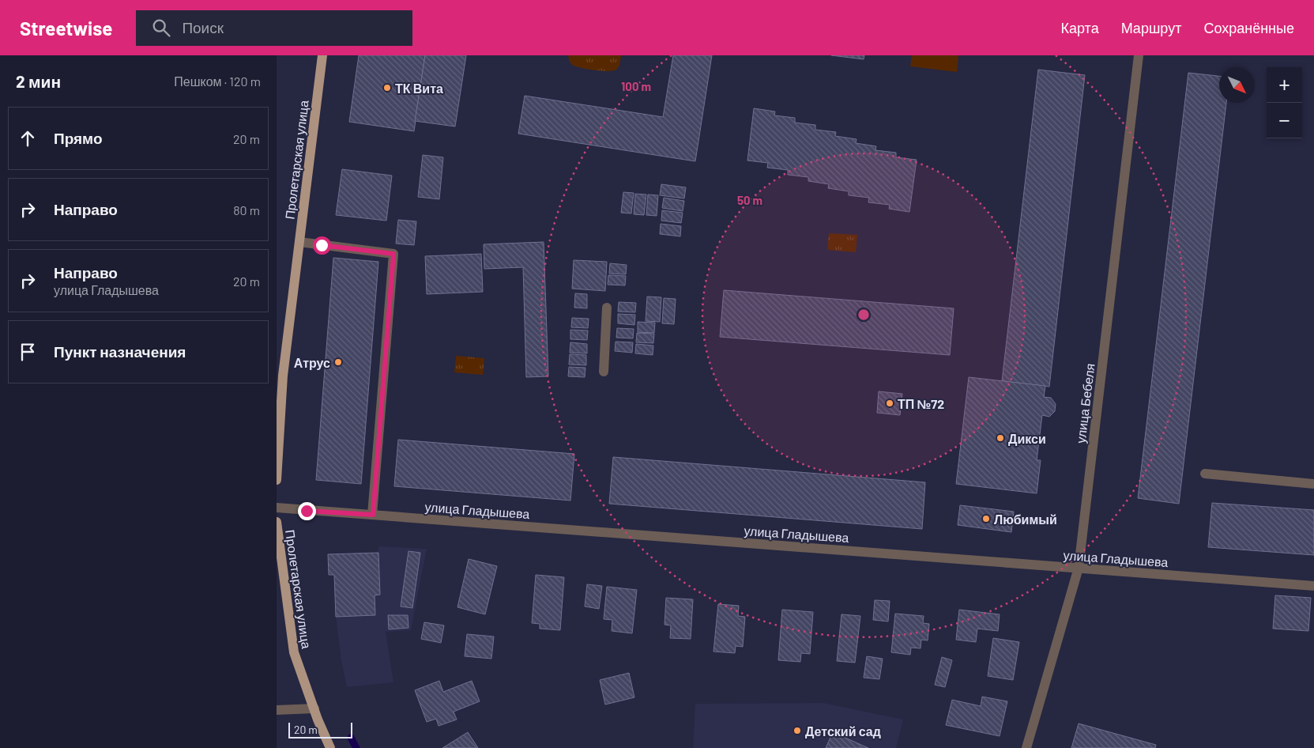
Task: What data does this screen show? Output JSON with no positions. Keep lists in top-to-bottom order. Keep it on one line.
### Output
{"streets":{"main road":["Пролетарская улица"],"street":["улица Бебеля","улица Гладышева"]},"crossings":[["улица Бебеля","улица Гладышева"]],"places":["ТК Вита","Атрус","ТП №72","Дикси","Любимый","Детский сад"],"scale_bar":"20 m","north":"bottom right","page":{"header":"Streetwise","search":"Поиск","nav":["Карта","Маршрут","Сохранённые"],"heading":["2 мин","Пешком · 120 m"],"map_buttons":["+","−"],"list":[["Прямо","20 m"],["Направо","80 m"],["Направо","улица Гладышева","20 m"],"Пункт назначения"],"scale":"20 m"},"rings":["100 m","50 m"]}
